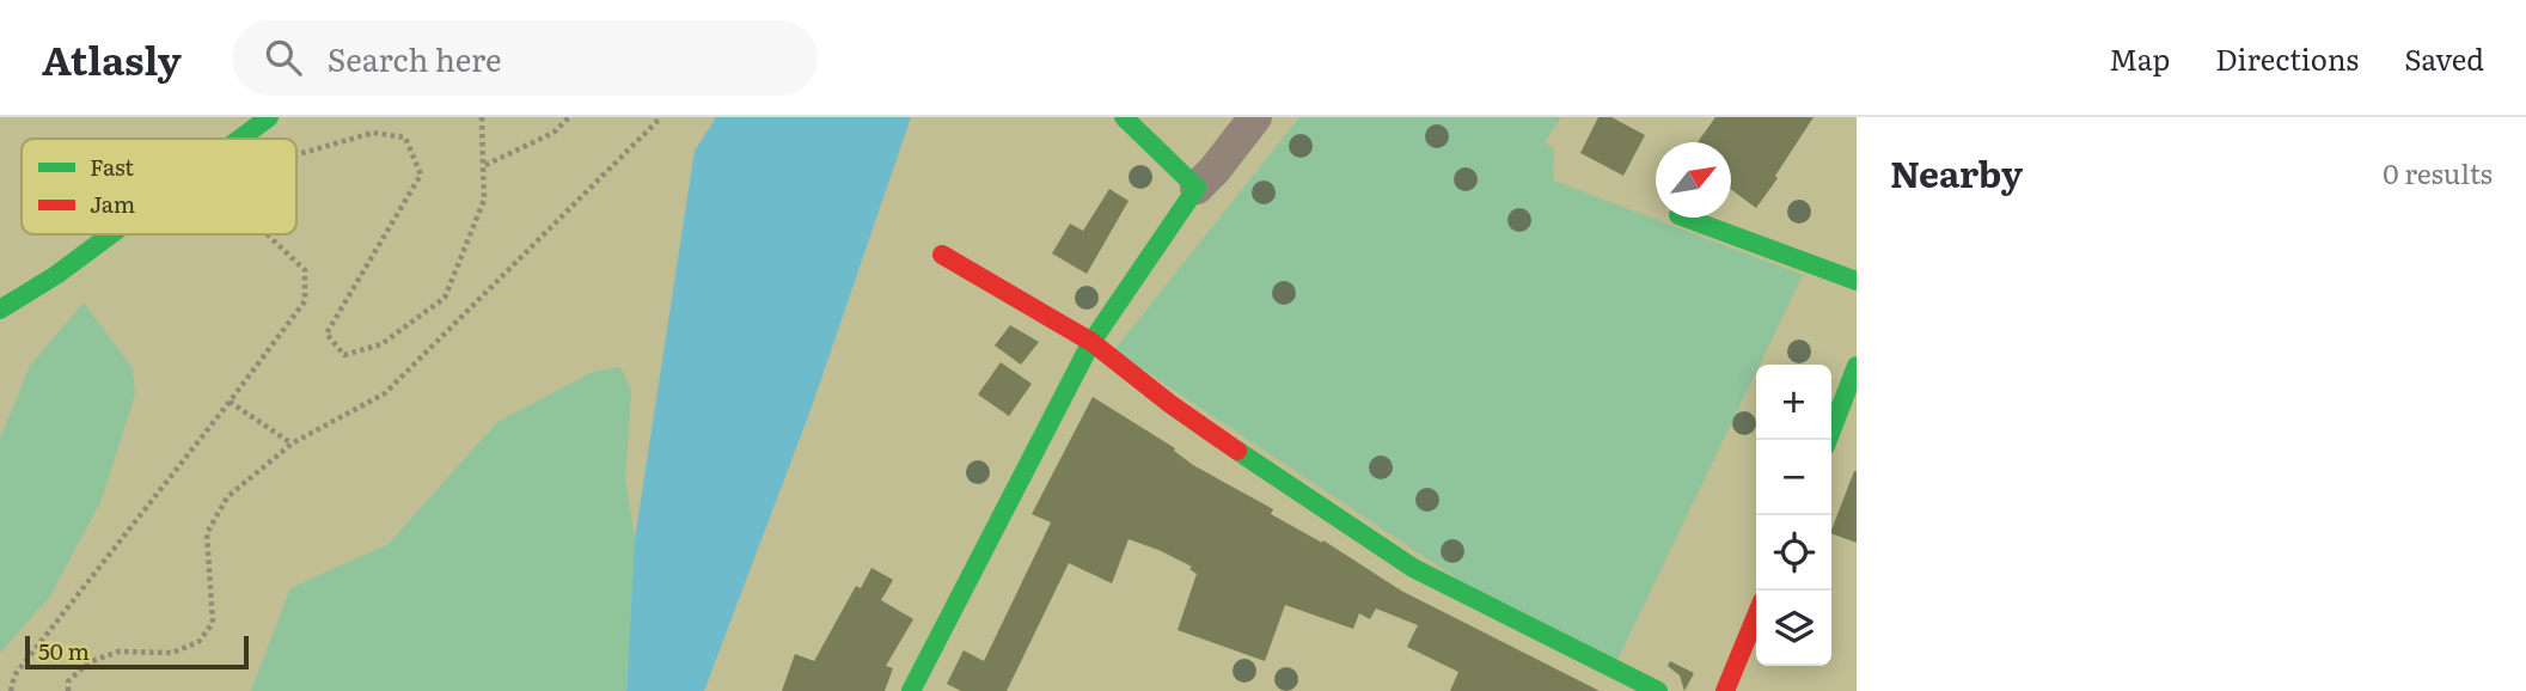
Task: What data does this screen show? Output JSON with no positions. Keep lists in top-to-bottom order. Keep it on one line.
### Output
{"legend":["Fast","Jam"],"scale_bar":"50 m","north":"top right","page":{"header":"Atlasly","search":"Search here","nav":["Map","Directions","Saved"],"heading":["Nearby","0 results"],"map_buttons":["+","−"],"scale":"50 m"}}
